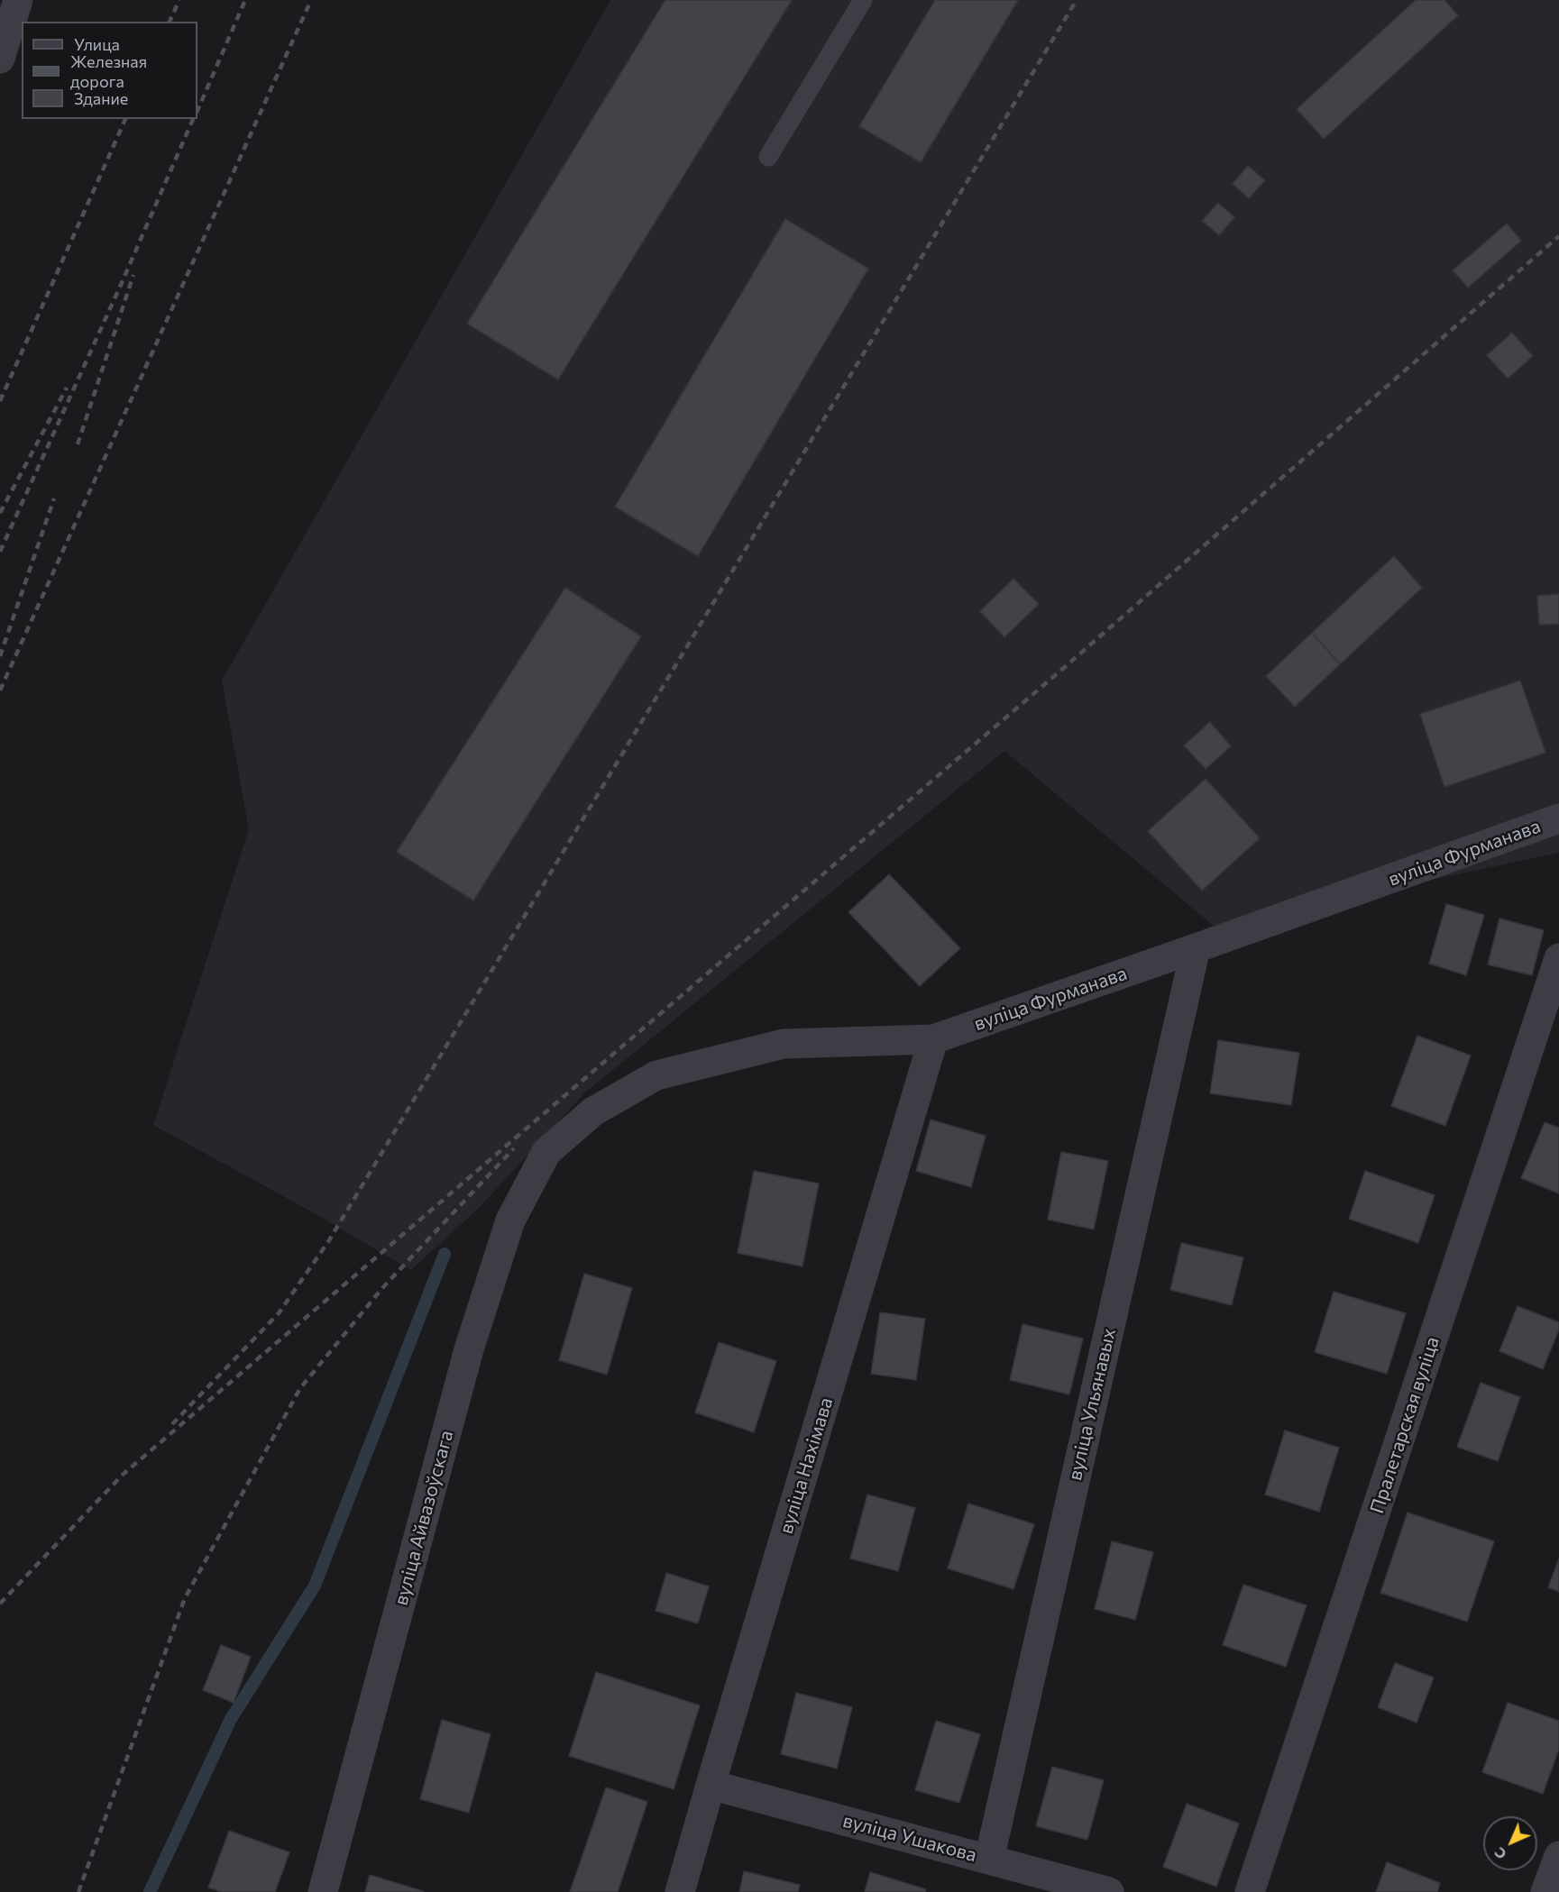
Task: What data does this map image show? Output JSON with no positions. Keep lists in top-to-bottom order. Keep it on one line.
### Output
{"streets":{"street":["вуліца Фурманава","вуліца Ульянавых","Пралетарская вуліца","вуліца Нахімава","вуліца Айвазоўскага","вуліца Ушакова"]},"crossings":[["вуліца Фурманава","вуліца Ульянавых"],["вуліца Фурманава","вуліца Нахімава"],["вуліца Фурманава","вуліца Айвазоўскага"],["вуліца Ульянавых","вуліца Ушакова"],["вуліца Нахімава","вуліца Ушакова"]],"legend":["Улица","Железная дорога","Здание"],"north":"bottom left"}
